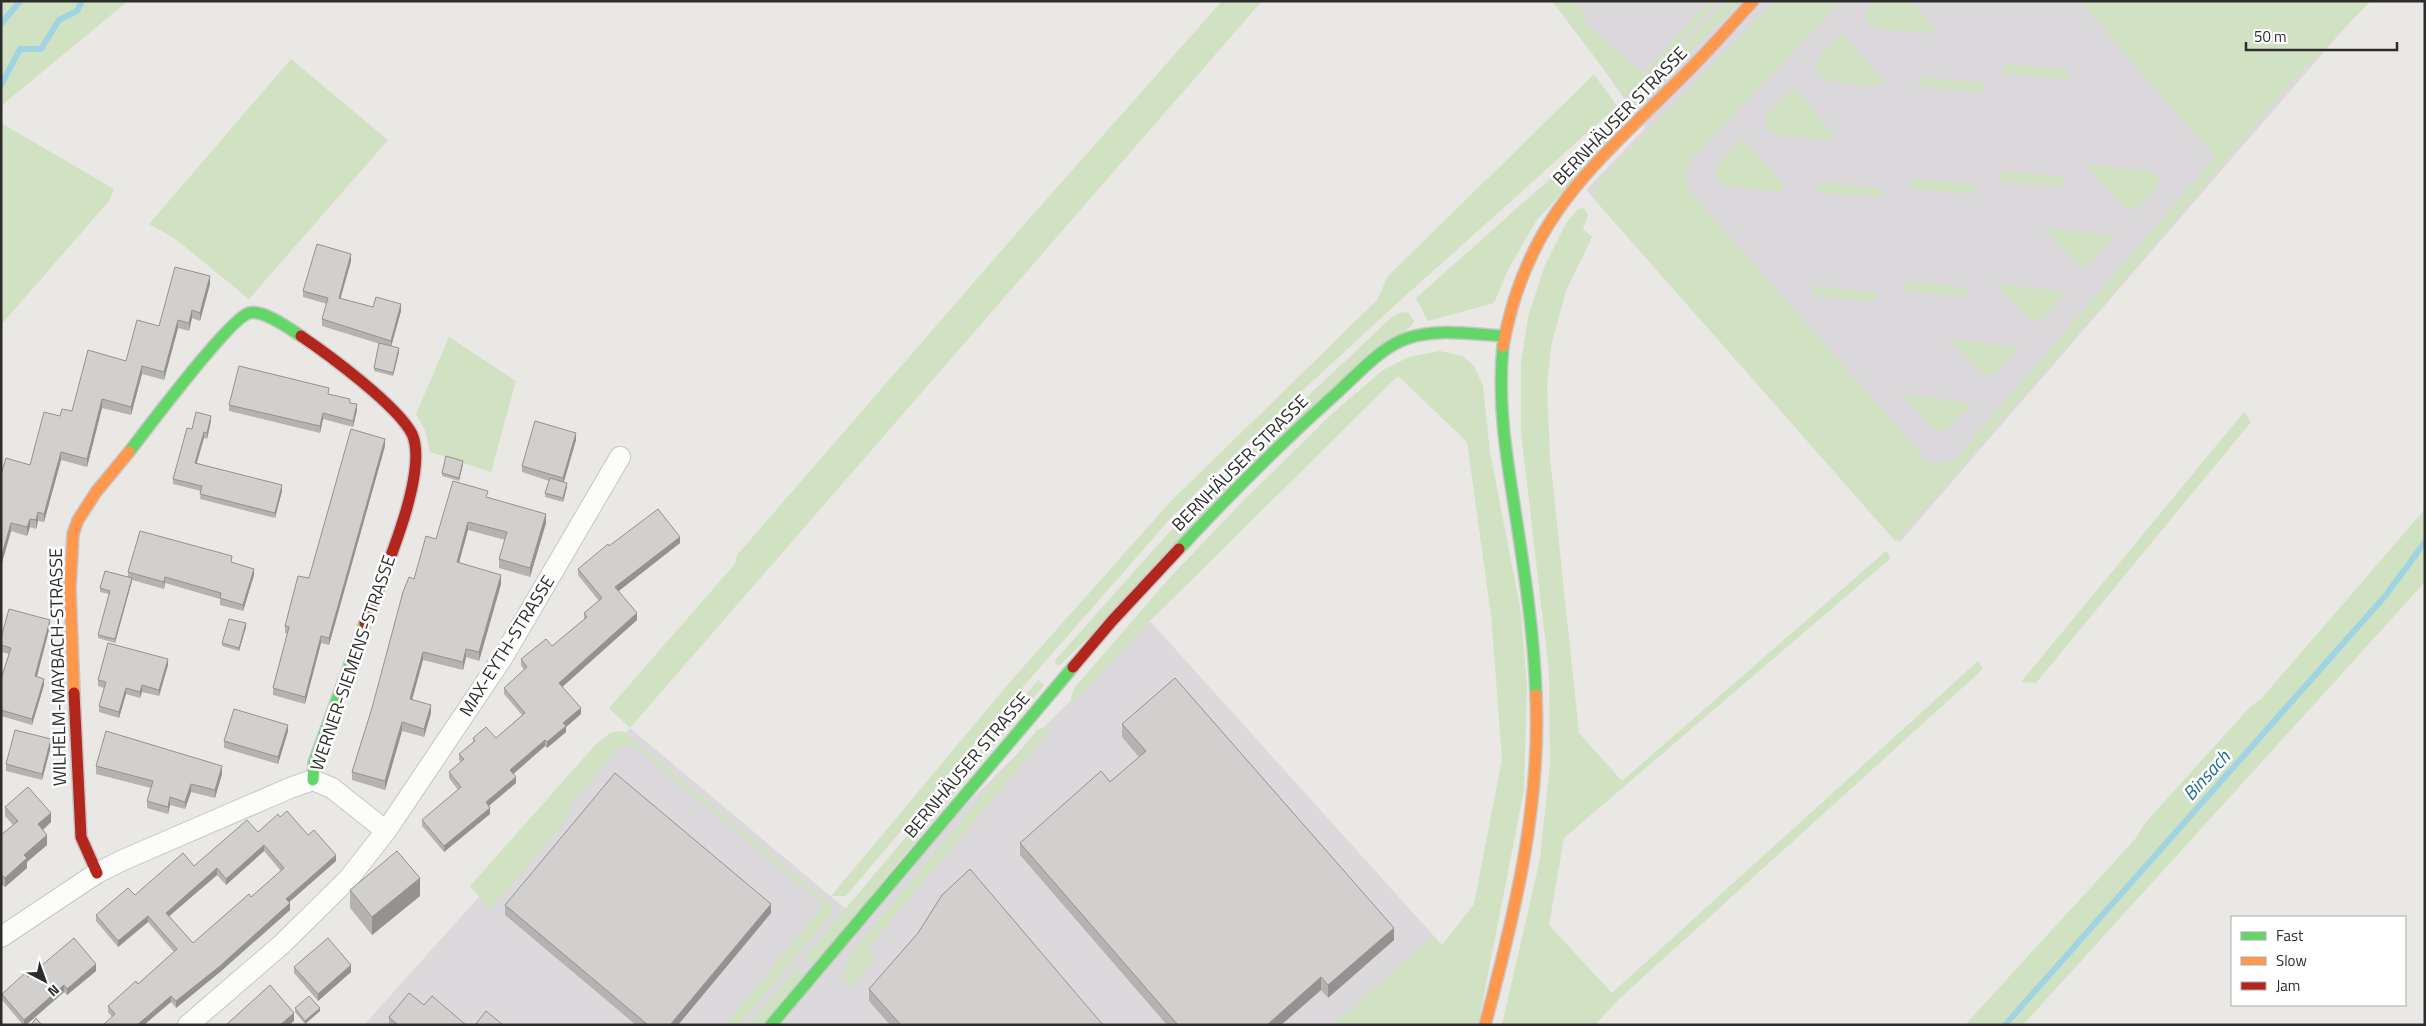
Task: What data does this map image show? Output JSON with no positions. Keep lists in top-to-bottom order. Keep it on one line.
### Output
{"streets":{"street":["BERNHÄUSER STRASSE","MAX-EYTH-STRASSE","WERNER-SIEMENS-STRASSE","WILHELM-MAYBACH-STRASSE"]},"crossings":[["WERNER-SIEMENS-STRASSE","WILHELM-MAYBACH-STRASSE"]],"water":["Binsach"],"legend":["Fast","Slow","Jam"],"scale_bar":"50 m","north":"bottom right"}
